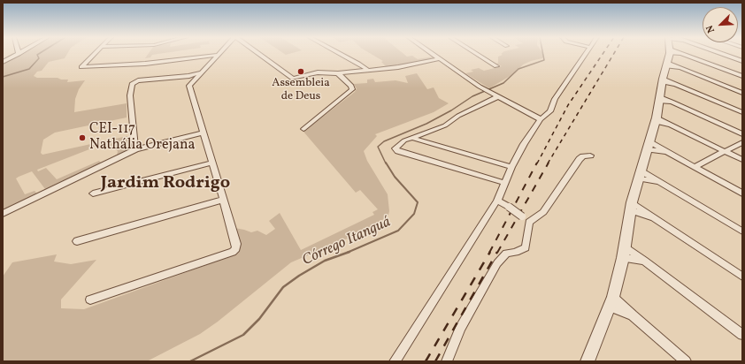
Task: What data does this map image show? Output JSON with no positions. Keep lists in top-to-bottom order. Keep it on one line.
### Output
{"districts":["Jardim Rodrigo"],"water":["Córrego Itanguá"],"places":["Assembleia de Deus","CEI-117 Nathália Orejana"],"north":"bottom left"}
